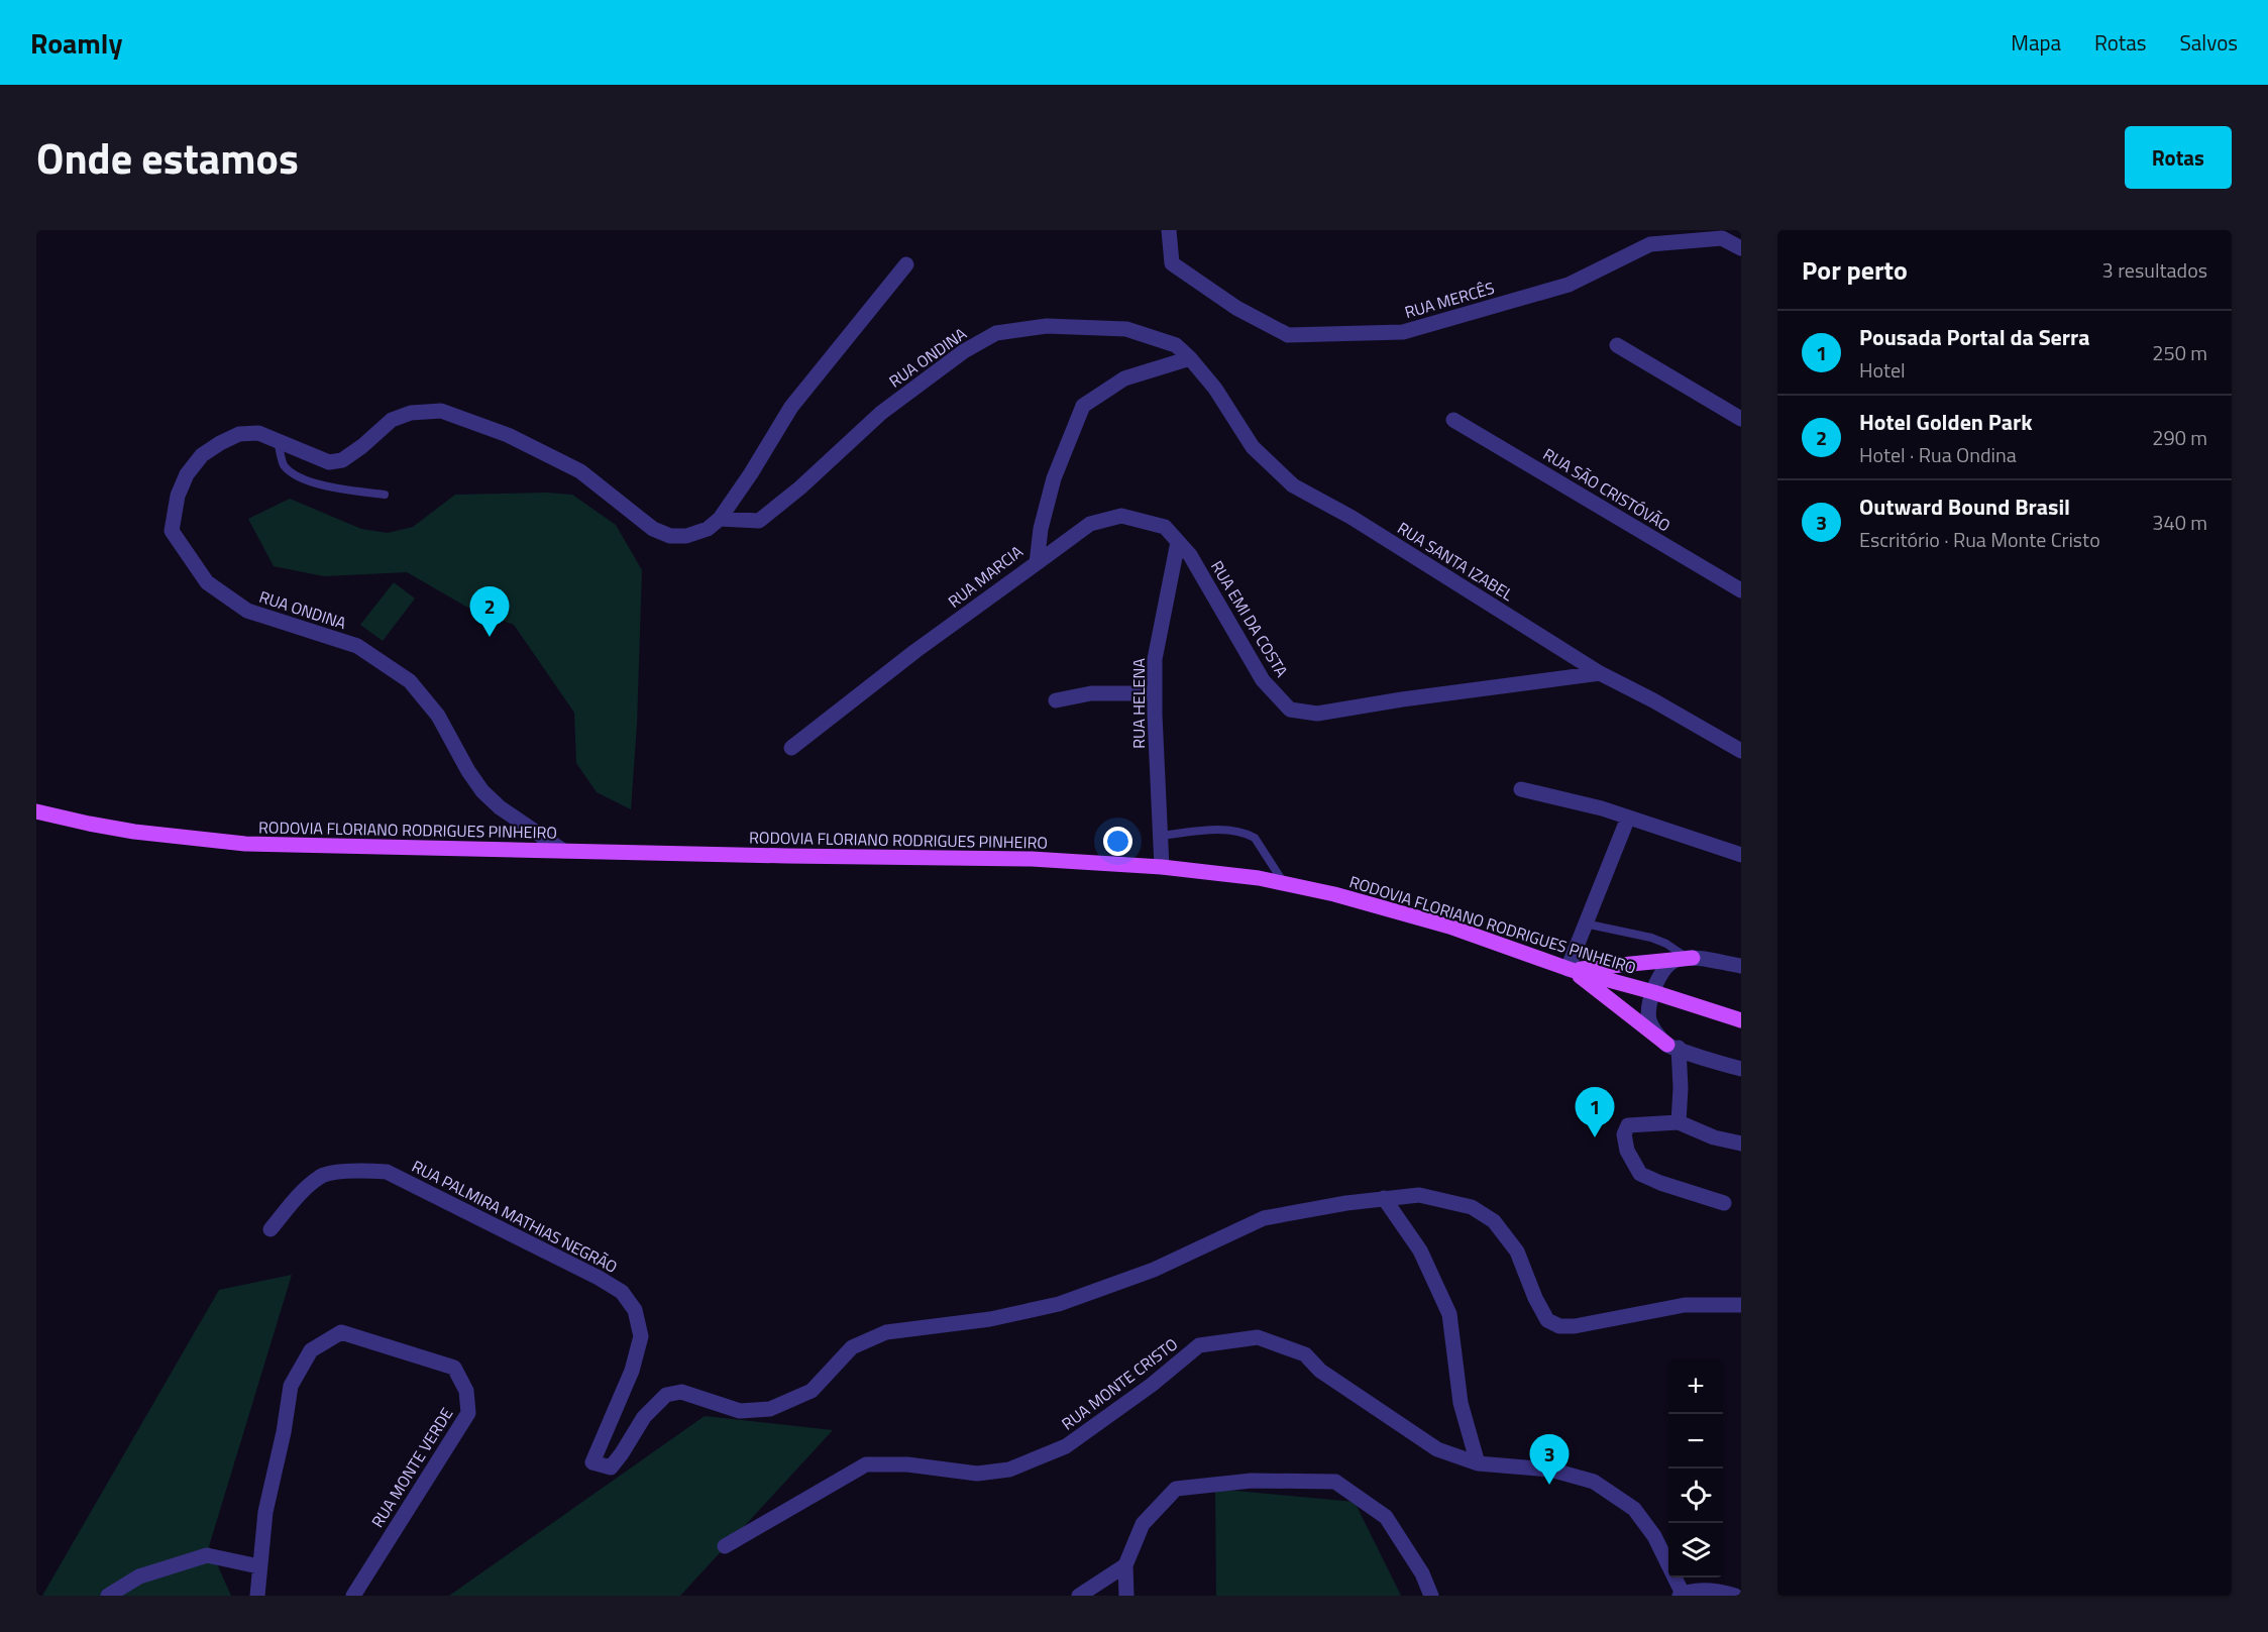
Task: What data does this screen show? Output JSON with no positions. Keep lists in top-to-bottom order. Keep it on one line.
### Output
{"streets":{"main road":["RODOVIA FLORIANO RODRIGUES PINHEIRO"],"street":["RUA MERCÊS","RUA ONDINA","RUA SÃO CRISTÓVÃO","RUA SANTA IZABEL","RUA MARCIA","RUA EMI DA COSTA","RUA HELENA","RUA PALMIRA MATHIAS NEGRÃO","RUA MONTE CRISTO","RUA MONTE VERDE"]},"crossings":[["RUA ONDINA","RUA SANTA IZABEL"],["RUA ONDINA","RUA MARCIA"],["RUA ONDINA","RODOVIA FLORIANO RODRIGUES PINHEIRO"],["RUA SANTA IZABEL","RUA MARCIA"],["RUA SANTA IZABEL","RUA EMI DA COSTA"],["RUA MARCIA","RUA EMI DA COSTA"],["RUA EMI DA COSTA","RUA HELENA"],["RUA HELENA","RODOVIA FLORIANO RODRIGUES PINHEIRO"]],"page":{"header":"Roamly","nav":["Mapa","Rotas","Salvos"],"title":"Onde estamos","buttons":"Rotas","heading":["Por perto","3 resultados"],"list":[{"mark":"1","name":"Pousada Portal da Serra","note":"Hotel","value":"250 m"},{"mark":"2","name":"Hotel Golden Park","note":"Hotel · Rua Ondina","value":"290 m"},{"mark":"3","name":"Outward Bound Brasil","note":"Escritório · Rua Monte Cristo","value":"340 m"}],"pins":["2","1","3"],"map_buttons":["+","−"]}}
